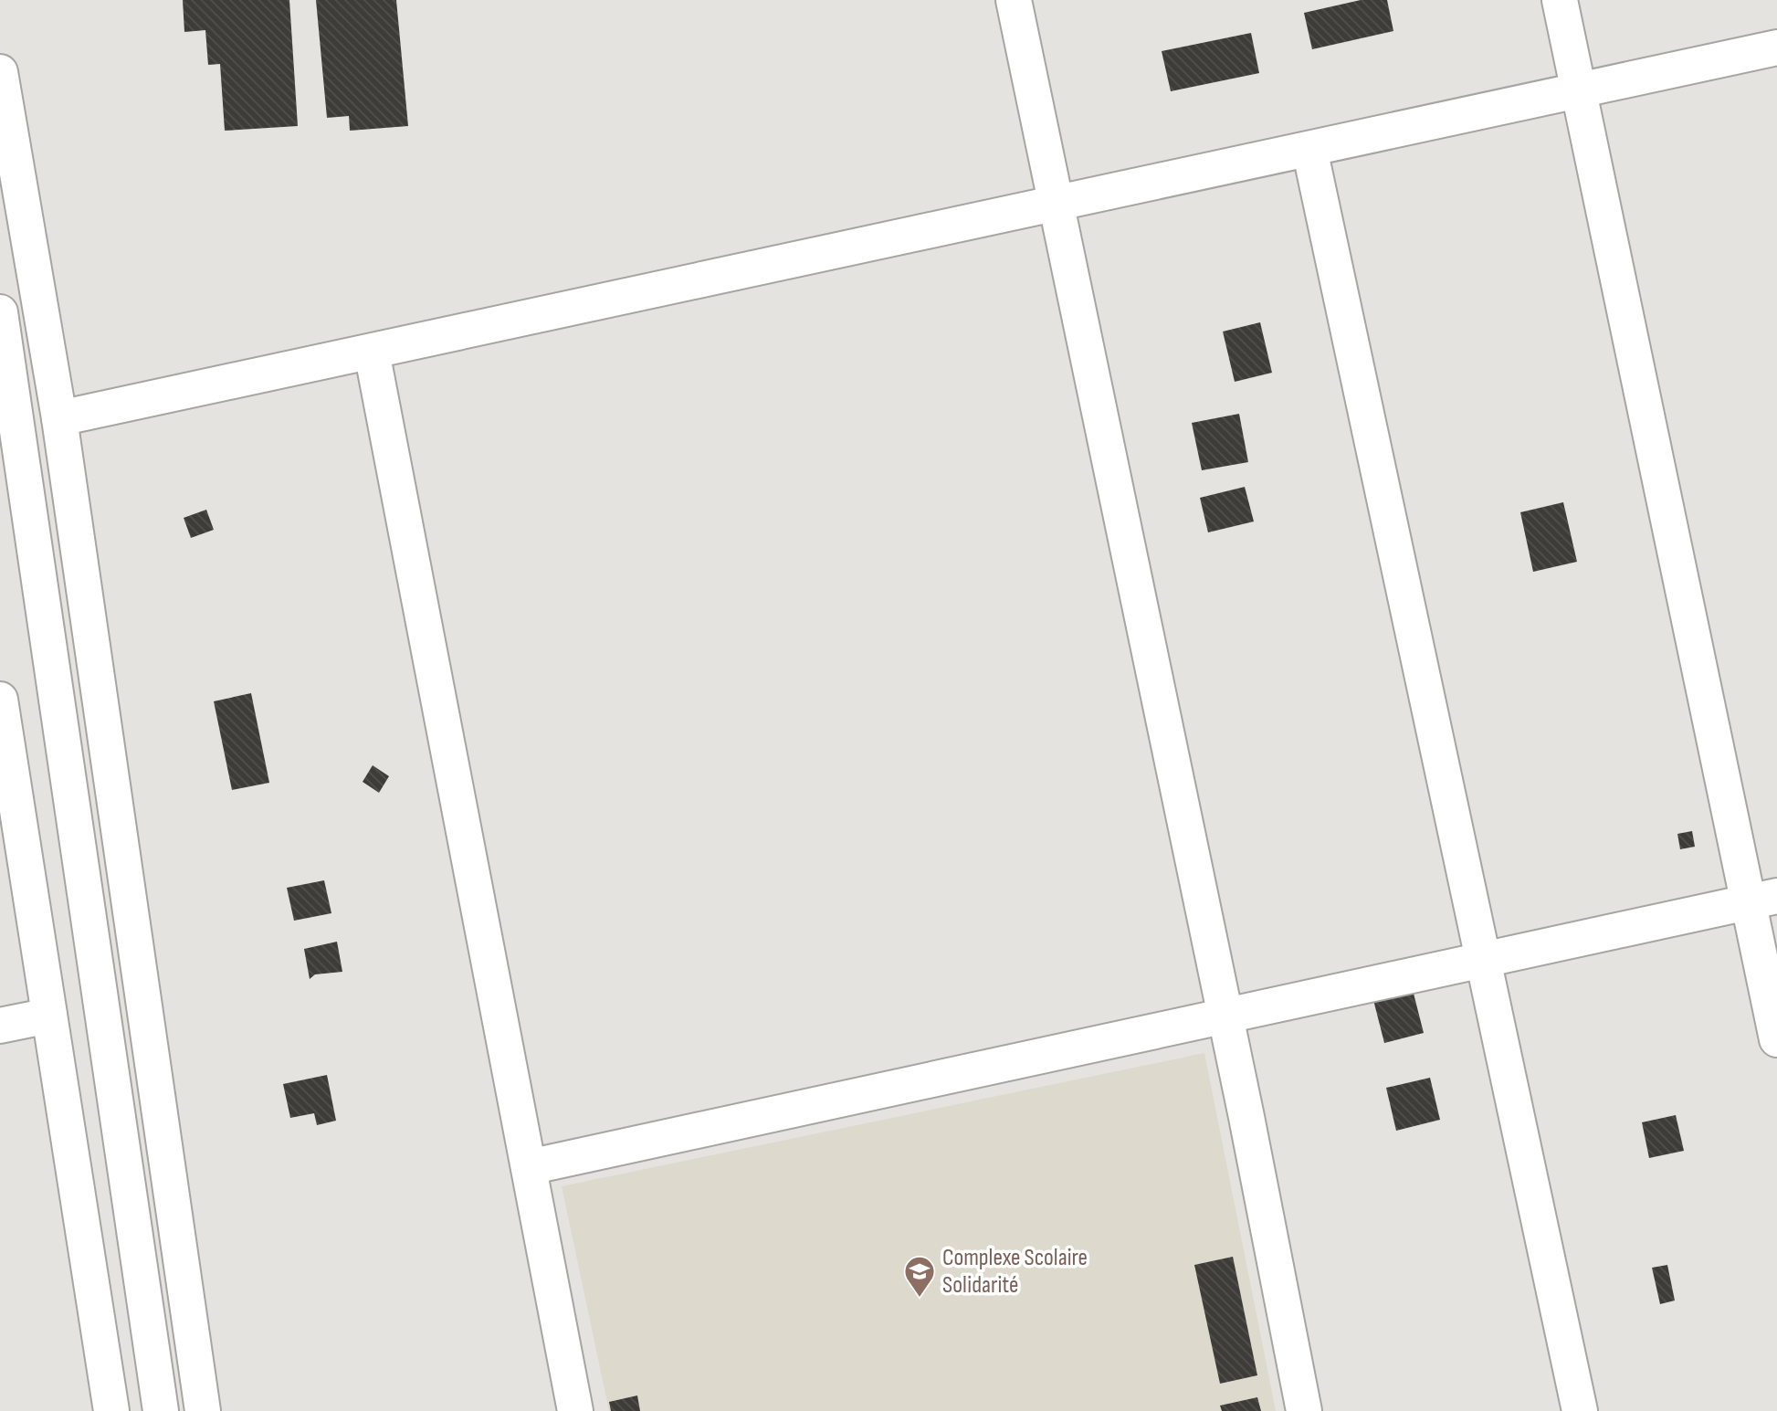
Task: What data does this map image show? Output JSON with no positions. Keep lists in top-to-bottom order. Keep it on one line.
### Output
{"places":{"school or university":["Complexe Scolaire Solidarité"]}}
